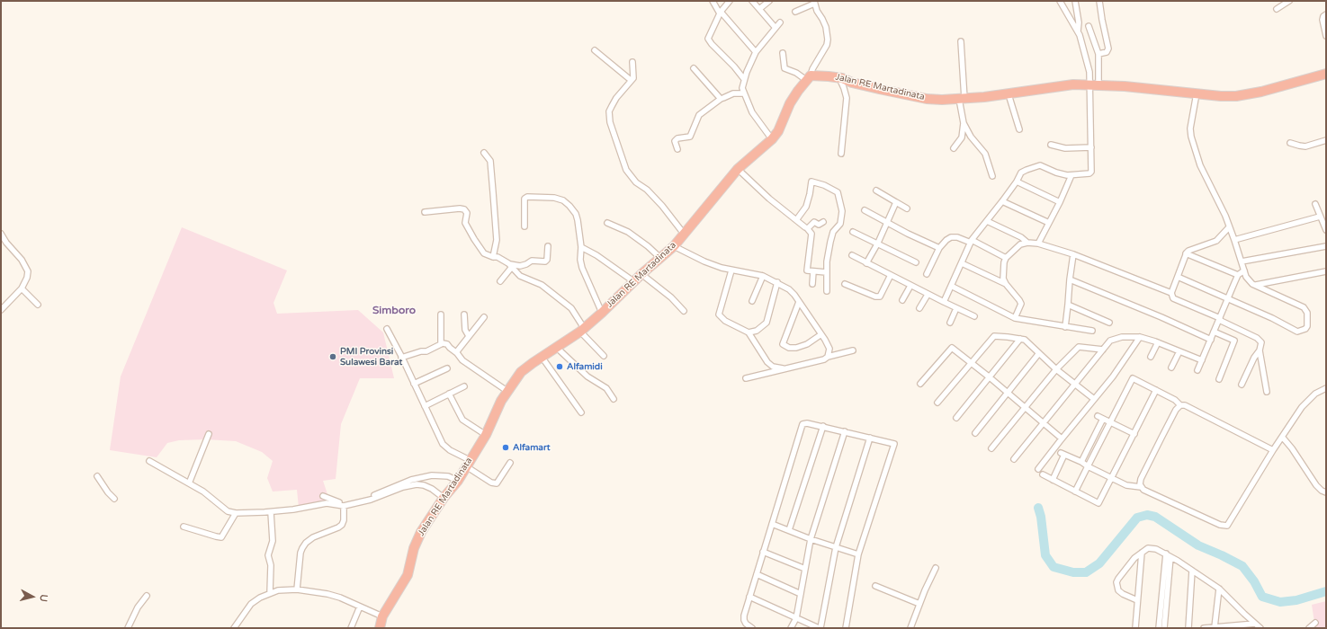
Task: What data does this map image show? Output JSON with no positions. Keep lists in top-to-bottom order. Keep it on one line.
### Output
{"streets":{"highway":["Jalan RE Martadinata"]},"districts":["Simboro"],"places":["PMI Provinsi Sulawesi Barat","Alfamidi","Alfamart"],"north":"right"}
